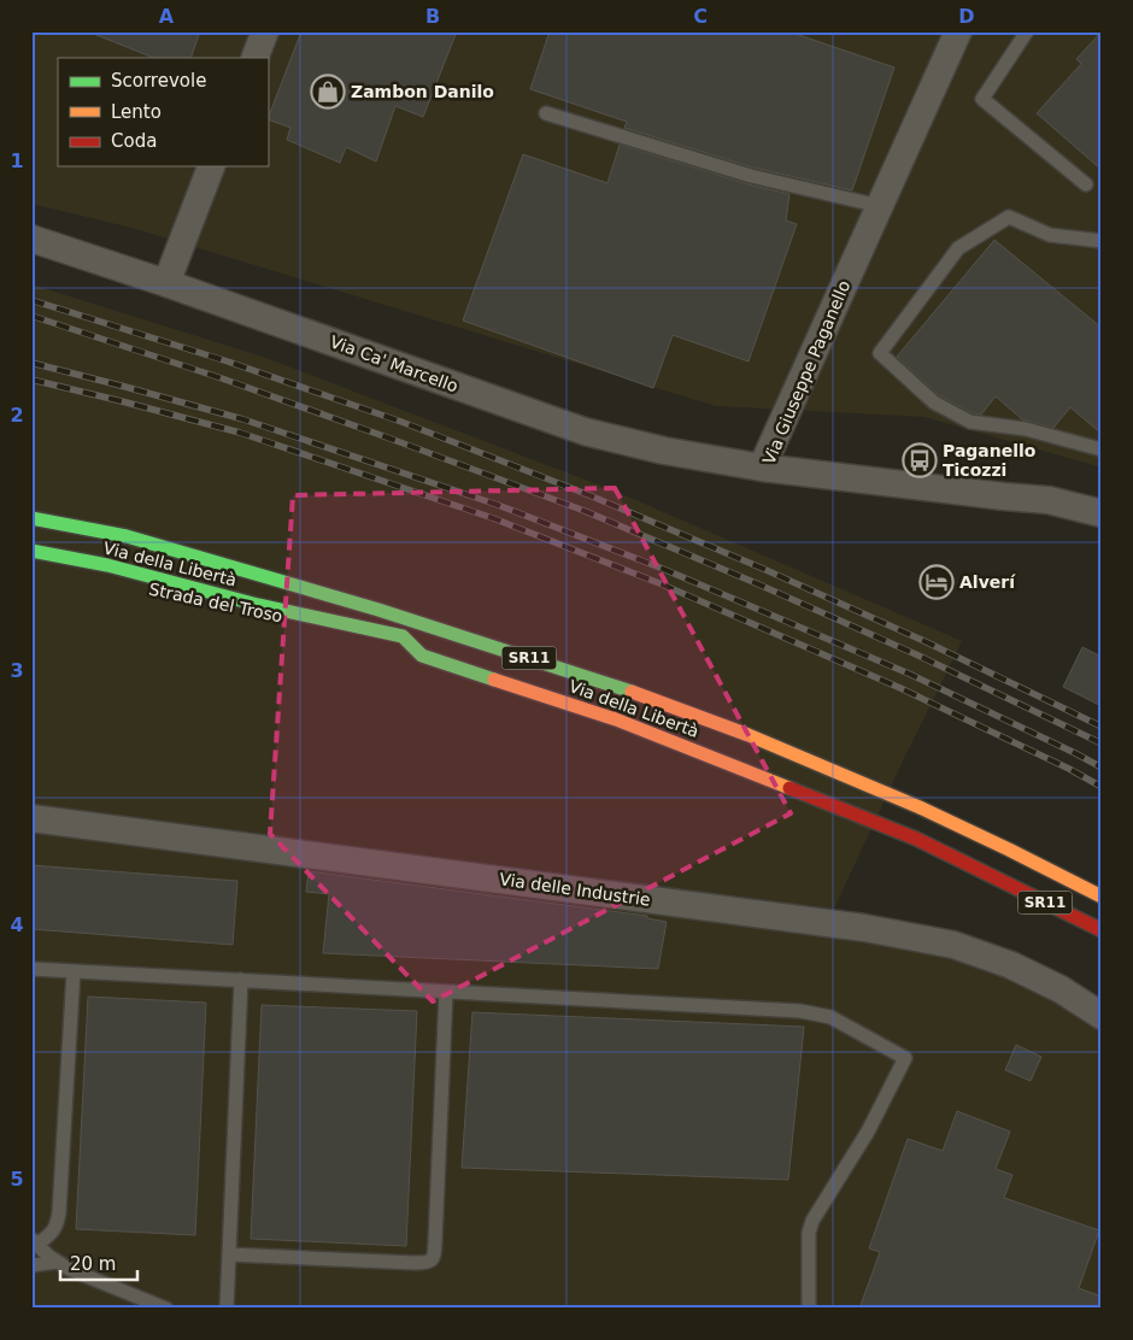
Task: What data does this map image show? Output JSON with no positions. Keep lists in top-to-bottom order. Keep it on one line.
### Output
{"streets":{"highway":["Via della Libertà","SR11"],"street":["Via Ca' Marcello","Via Giuseppe Paganello","Strada del Troso","Via delle Industrie"]},"crossings":[["Via Ca' Marcello","Via Giuseppe Paganello"],["Via della Libertà","Strada del Troso"]],"places":{"shop":["Zambon Danilo"],"bus stop":["Paganello Ticozzi"],"hotel":["Alverí"]},"legend":["Scorrevole","Lento","Coda"],"scale_bar":"20 m","grid":{"columns":["A","B","C","D"],"rows":["1","2","3","4","5"]}}
